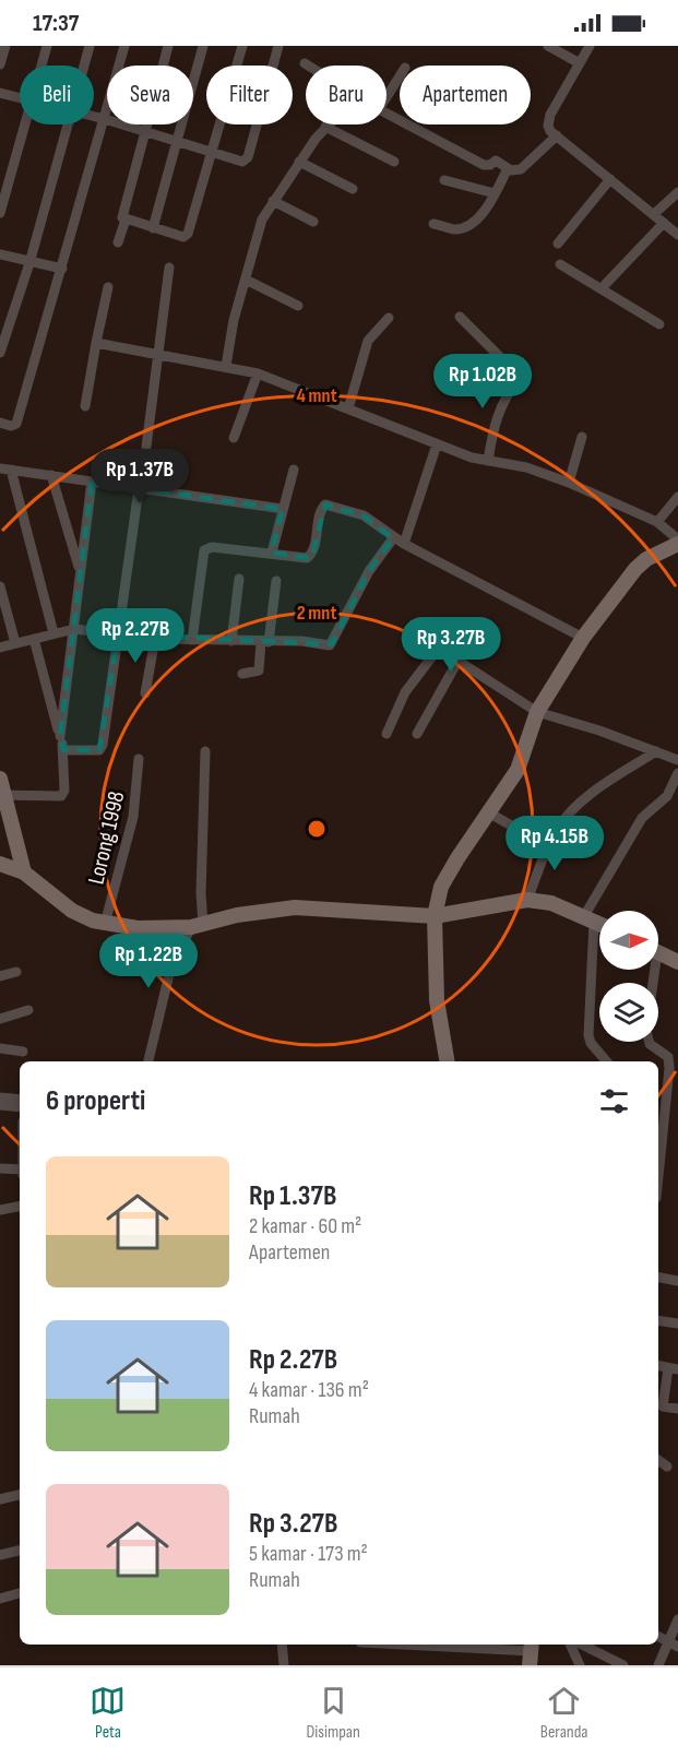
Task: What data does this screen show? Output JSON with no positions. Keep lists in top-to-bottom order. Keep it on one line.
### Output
{"streets":{"street":["Lorong 1998"]},"north":"right","page":{"status":"17:37","chip":["Beli","Sewa","Filter","Baru","Apartemen"],"price":["Rp 1.02B","Rp 1.37B","Rp 2.27B","Rp 3.27B","Rp 4.15B","Rp 1.22B"],"heading":"6 properti","list":[{"name":"Rp 1.37B","note":"2 kamar · 60 m² · Apartemen"},{"name":"Rp 2.27B","note":"4 kamar · 136 m² · Rumah"},{"name":"Rp 3.27B","note":"5 kamar · 173 m² · Rumah"}],"tabs":["Peta","Disimpan","Beranda"]},"rings":["4 mnt","2 mnt"]}
